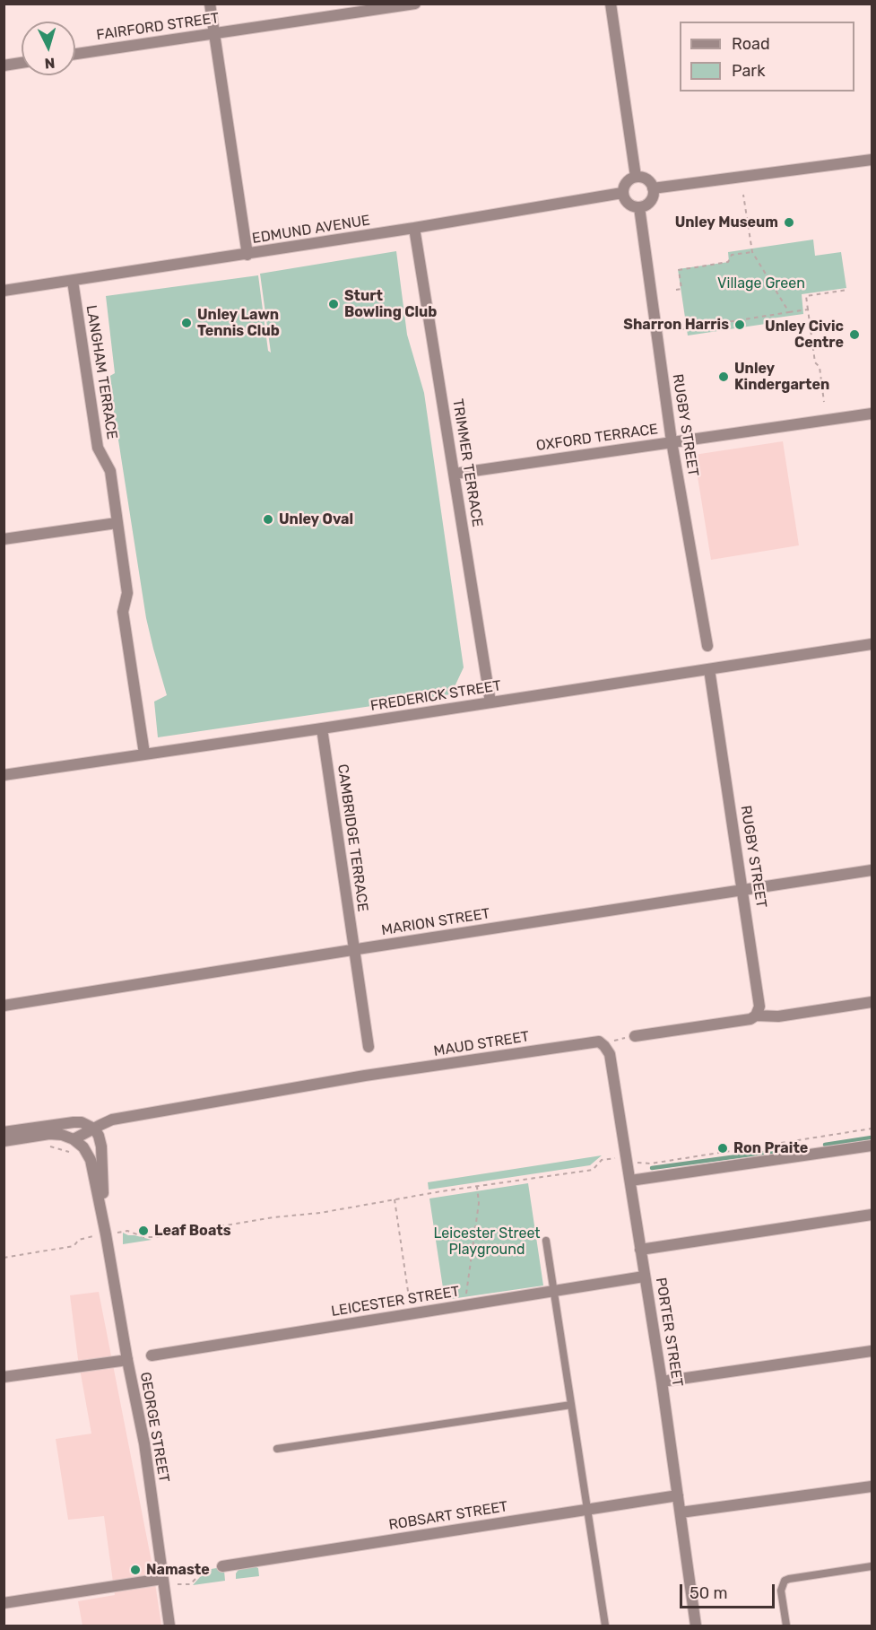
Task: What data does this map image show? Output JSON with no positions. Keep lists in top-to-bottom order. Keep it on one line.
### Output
{"streets":{"street":["FAIRFORD STREET","EDMUND AVENUE","LANGHAM TERRACE","RUGBY STREET","OXFORD TERRACE","TRIMMER TERRACE","FREDERICK STREET","CAMBRIDGE TERRACE","MARION STREET","MAUD STREET","LEICESTER STREET","PORTER STREET","GEORGE STREET","ROBSART STREET"]},"crossings":[["EDMUND AVENUE","LANGHAM TERRACE"],["EDMUND AVENUE","RUGBY STREET"],["EDMUND AVENUE","TRIMMER TERRACE"],["LANGHAM TERRACE","FREDERICK STREET"],["RUGBY STREET","OXFORD TERRACE"],["RUGBY STREET","FREDERICK STREET"],["RUGBY STREET","MARION STREET"],["OXFORD TERRACE","TRIMMER TERRACE"],["TRIMMER TERRACE","FREDERICK STREET"],["FREDERICK STREET","CAMBRIDGE TERRACE"],["CAMBRIDGE TERRACE","MARION STREET"],["MAUD STREET","PORTER STREET"],["MAUD STREET","GEORGE STREET"],["LEICESTER STREET","PORTER STREET"],["PORTER STREET","ROBSART STREET"]],"parks":["Village Green","Leicester Street Playground"],"places":["Unley Museum","Sturt Bowling Club","Unley Lawn Tennis Club","Sharron Harris","Unley Civic Centre","Unley Kindergarten","Unley Oval","Ron Praite","Leaf Boats","Namaste"],"legend":["Road","Park"],"scale_bar":"50 m","north":"bottom"}
